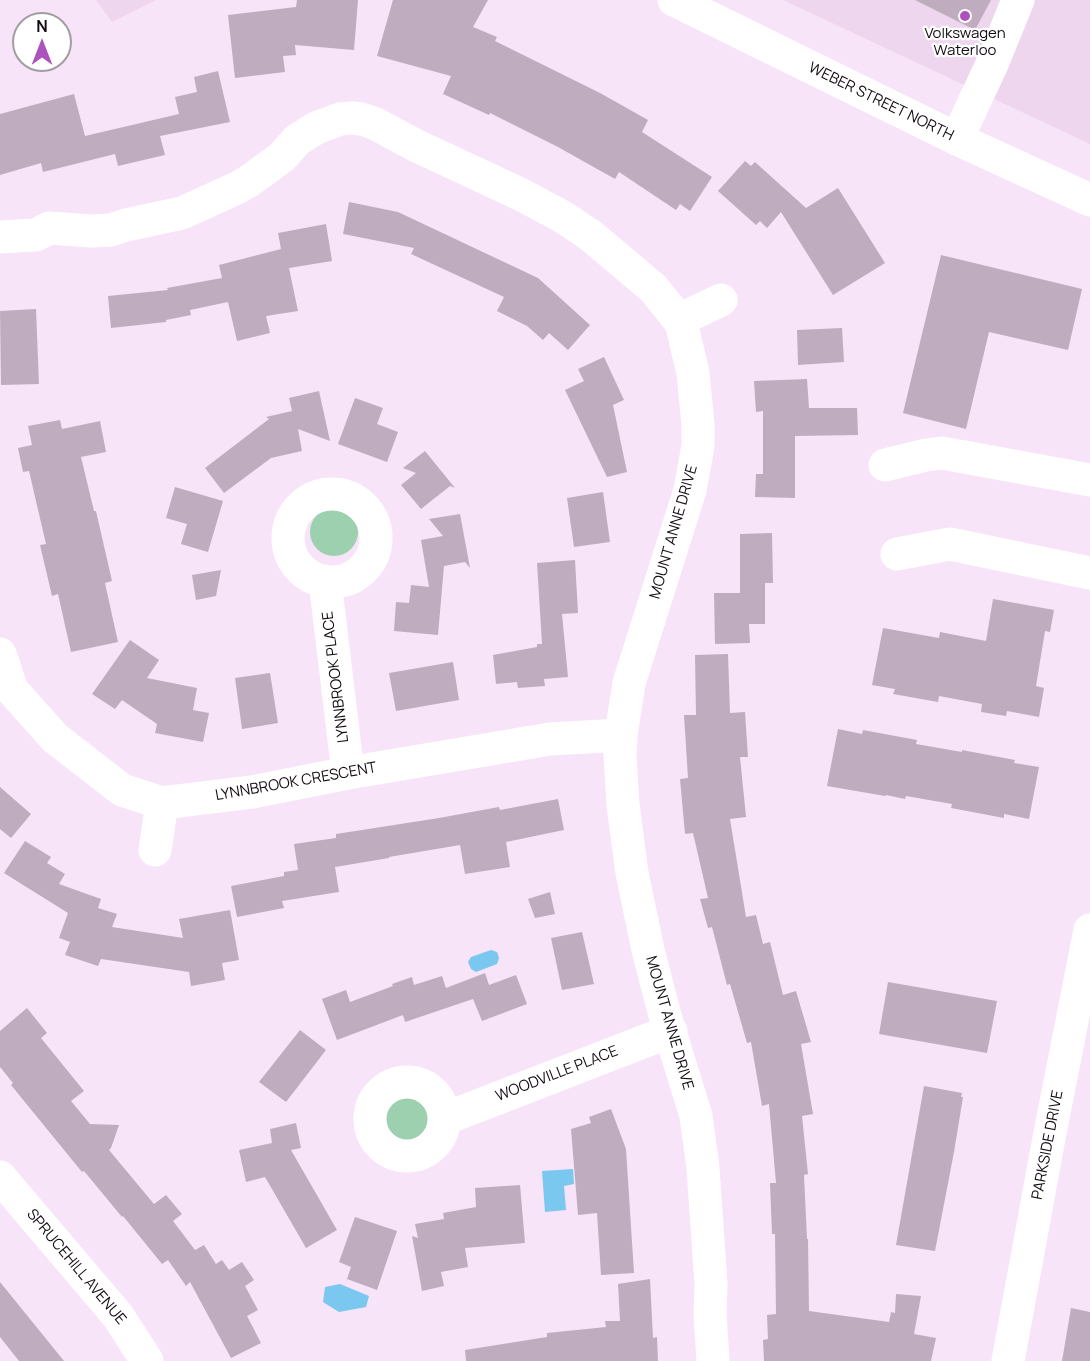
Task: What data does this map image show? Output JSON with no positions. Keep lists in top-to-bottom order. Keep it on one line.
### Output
{"streets":{"street":["WEBER STREET NORTH","MOUNT ANNE DRIVE","LYNNBROOK PLACE","LYNNBROOK CRESCENT","WOODVILLE PLACE","PARKSIDE DRIVE","SPRUCEHILL AVENUE"]},"crossings":[["MOUNT ANNE DRIVE","LYNNBROOK CRESCENT"],["MOUNT ANNE DRIVE","WOODVILLE PLACE"],["LYNNBROOK PLACE","LYNNBROOK CRESCENT"]],"places":["Volkswagen Waterloo"],"north":"top"}
